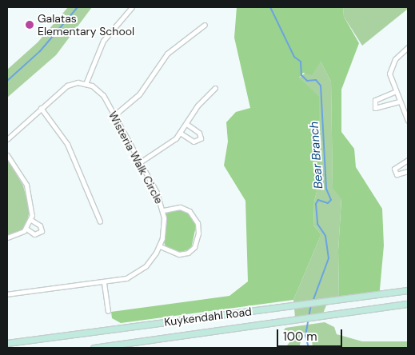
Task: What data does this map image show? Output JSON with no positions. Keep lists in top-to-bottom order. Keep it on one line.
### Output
{"streets":{"main road":["Kuykendahl Road"],"street":["Wisteria Walk Circle"]},"water":["Bear Branch"],"places":["Galatas Elementary School"],"scale_bar":"100 m"}
